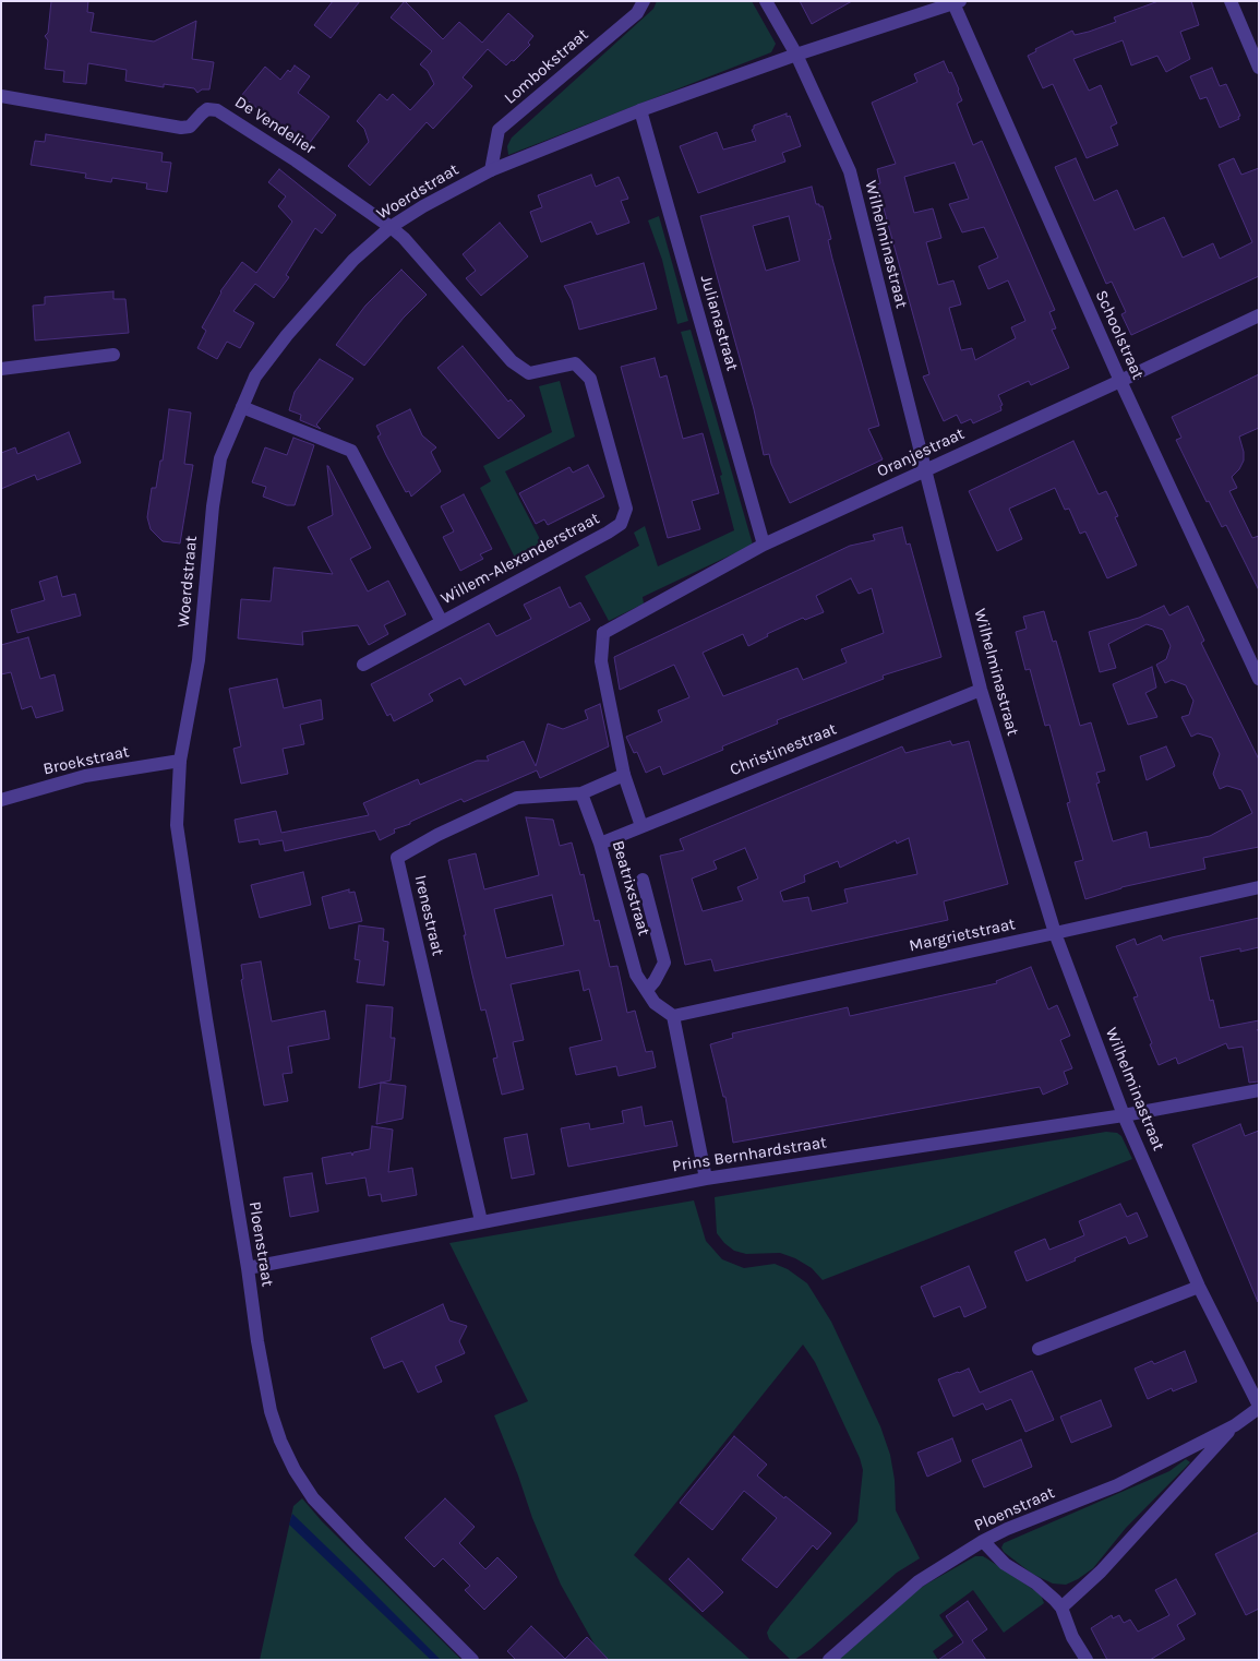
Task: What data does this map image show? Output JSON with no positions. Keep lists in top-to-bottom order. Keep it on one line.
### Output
{"streets":{"street":["Lombokstraat","De Vendelier","Woerdstraat","Wilhelminastraat","Julianastraat","Schoolstraat","Oranjestraat","Willem-Alexanderstraat","Christinestraat","Broekstraat","Beatrixstraat","Irenestraat","Margrietstraat","Prins Bernhardstraat","Ploenstraat"]},"crossings":[["Lombokstraat","Woerdstraat"],["De Vendelier","Woerdstraat"],["De Vendelier","Willem-Alexanderstraat"],["Woerdstraat","Wilhelminastraat"],["Woerdstraat","Julianastraat"],["Woerdstraat","Schoolstraat"],["Woerdstraat","Willem-Alexanderstraat"],["Woerdstraat","Broekstraat"],["Woerdstraat","Ploenstraat"],["Wilhelminastraat","Oranjestraat"],["Wilhelminastraat","Christinestraat"],["Wilhelminastraat","Margrietstraat"],["Wilhelminastraat","Prins Bernhardstraat"],["Wilhelminastraat","Ploenstraat"],["Julianastraat","Oranjestraat"],["Schoolstraat","Oranjestraat"],["Oranjestraat","Irenestraat"],["Christinestraat","Beatrixstraat"],["Broekstraat","Ploenstraat"],["Beatrixstraat","Irenestraat"],["Beatrixstraat","Margrietstraat"],["Irenestraat","Prins Bernhardstraat"],["Prins Bernhardstraat","Ploenstraat"]]}
